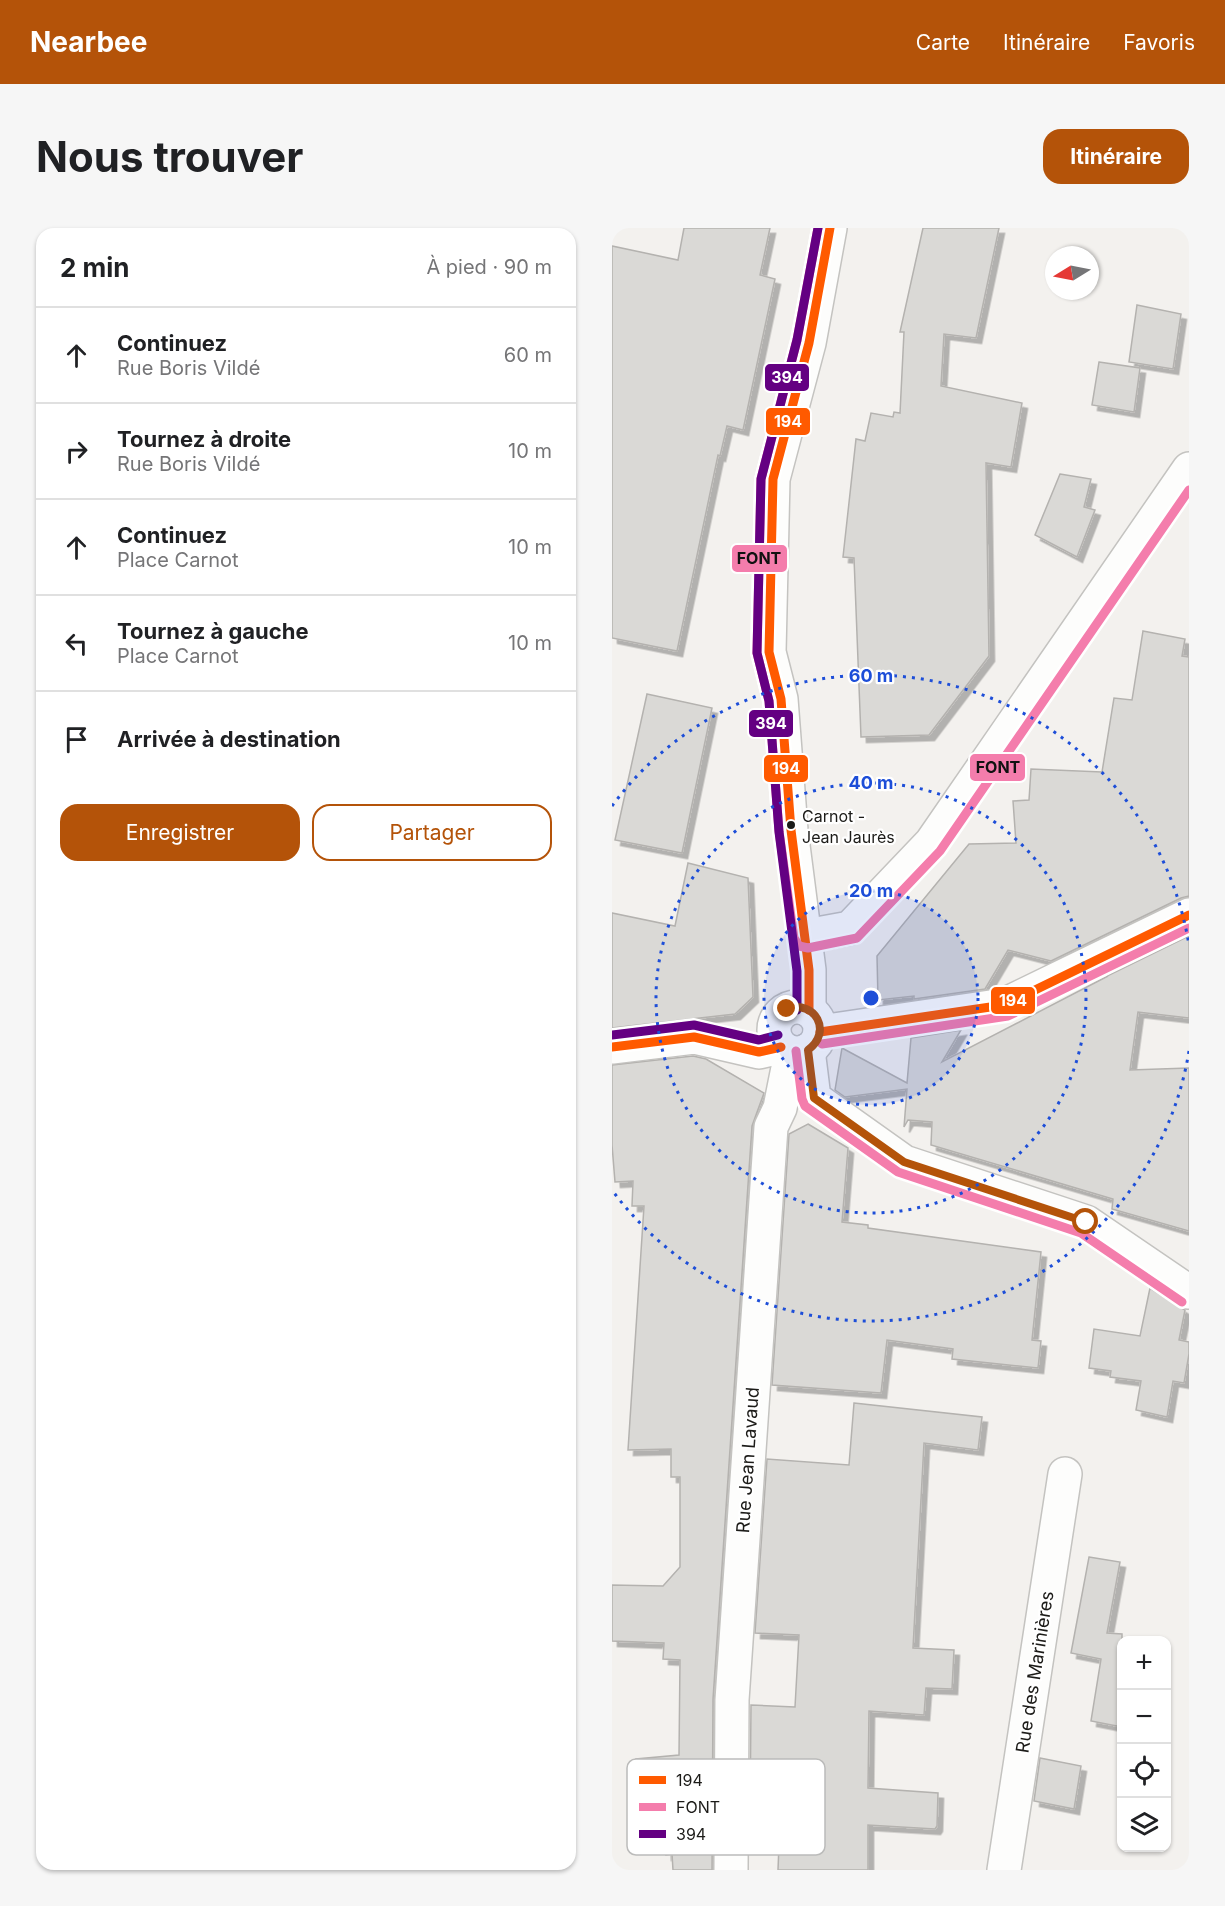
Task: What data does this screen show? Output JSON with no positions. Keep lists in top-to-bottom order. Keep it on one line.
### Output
{"streets":{"street":["Rue Jean Lavaud","Rue des Marinières"]},"places":["Carnot - Jean Jaurès"],"lines":["transit line 194","transit line FONT","transit line 394"],"legend":["194","FONT","394"],"north":"left","page":{"header":"Nearbee","nav":["Carte","Itinéraire","Favoris"],"buttons":["Itinéraire",["Enregistrer","Partager"]],"title":"Nous trouver","heading":["2 min","À pied · 90 m"],"list":[["Continuez","Rue Boris Vildé","60 m"],["Tournez à droite","Rue Boris Vildé","10 m"],["Continuez","Place Carnot","10 m"],["Tournez à gauche","Place Carnot","10 m"],"Arrivée à destination"],"map_buttons":["+","−"]},"rings":["60 m","40 m","20 m"]}
